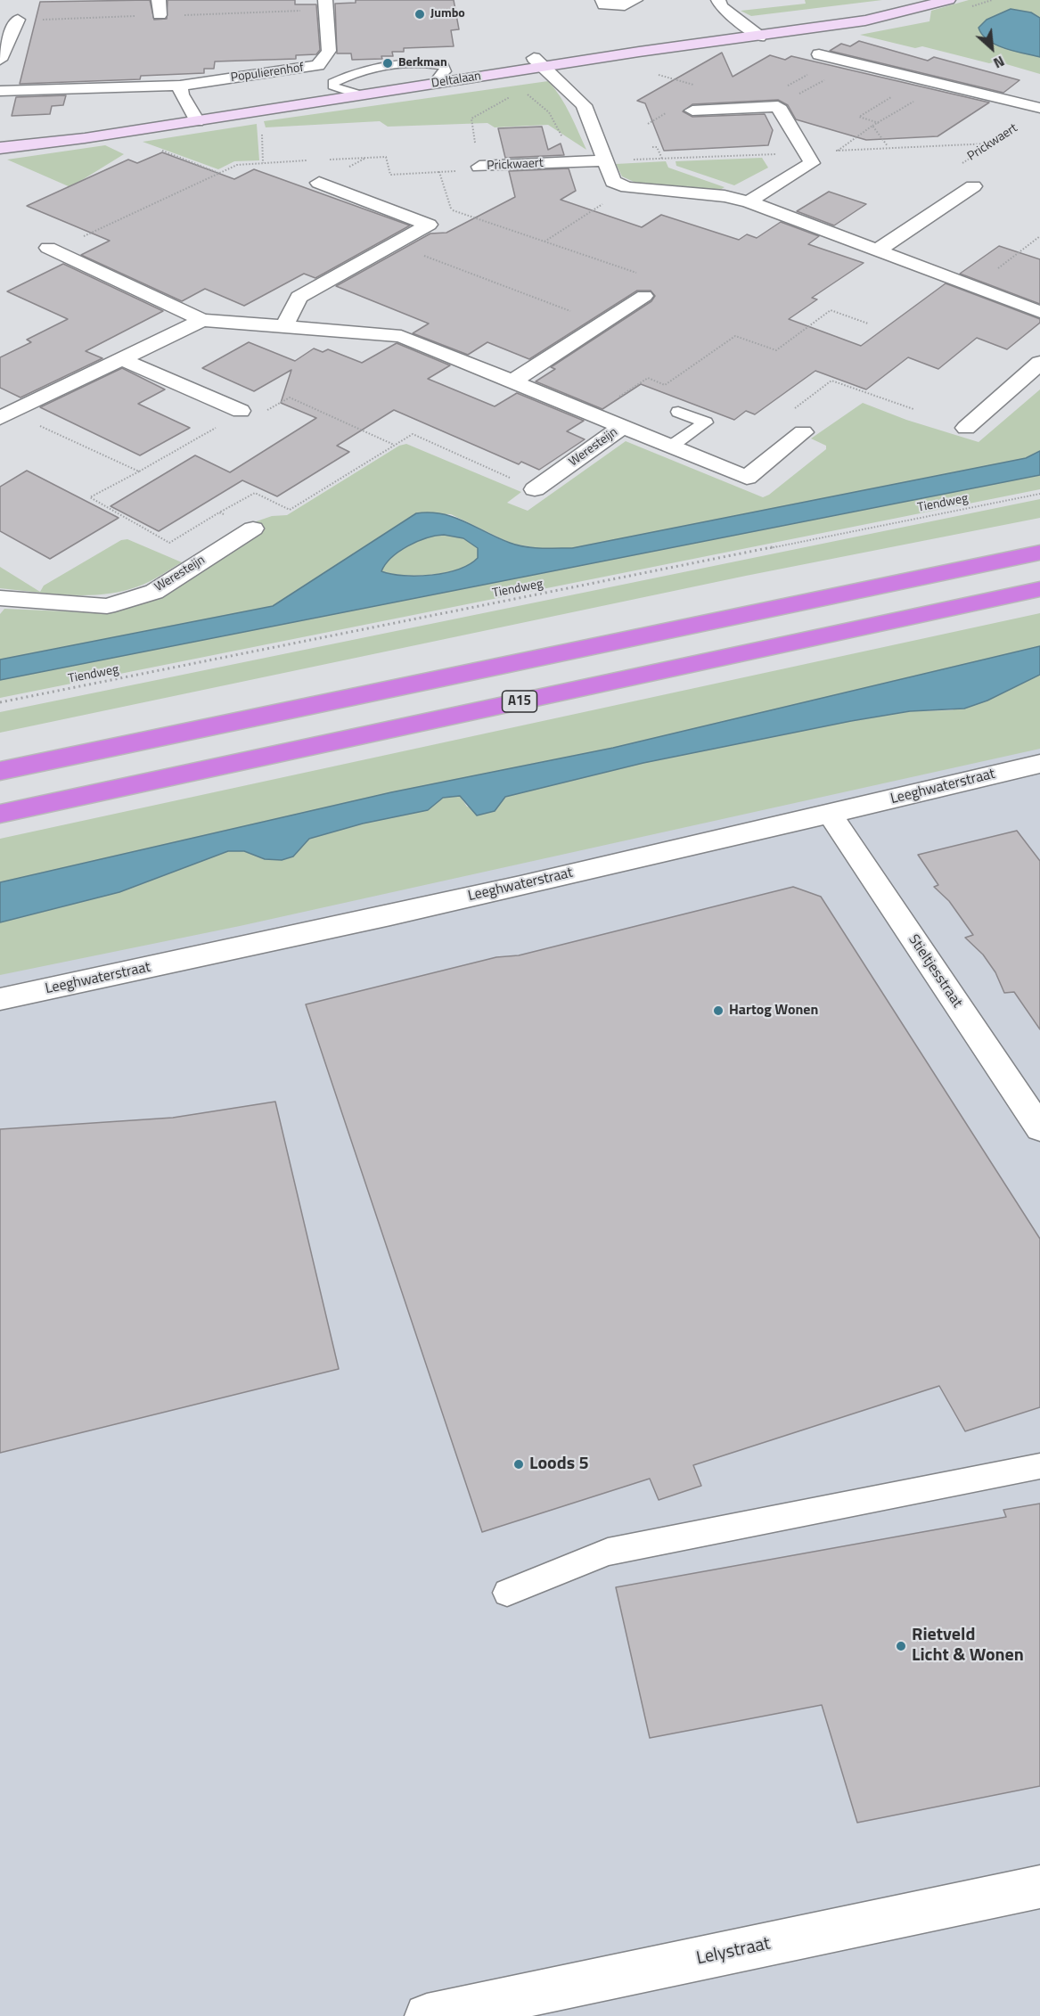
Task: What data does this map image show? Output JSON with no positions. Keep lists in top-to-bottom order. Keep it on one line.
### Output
{"streets":{"highway":["A15"],"street":["Populierenhof","Deltalaan","Prickwaert","Weresteijn","Leeghwaterstraat","Stieltjesstraat","Lelystraat"],"path":["Tiendweg"]},"crossings":[["Leeghwaterstraat","Stieltjesstraat"]],"places":["Jumbo","Berkman","Hartog Wonen","Loods 5","Rietveld Licht & Wonen"],"north":"bottom right"}
